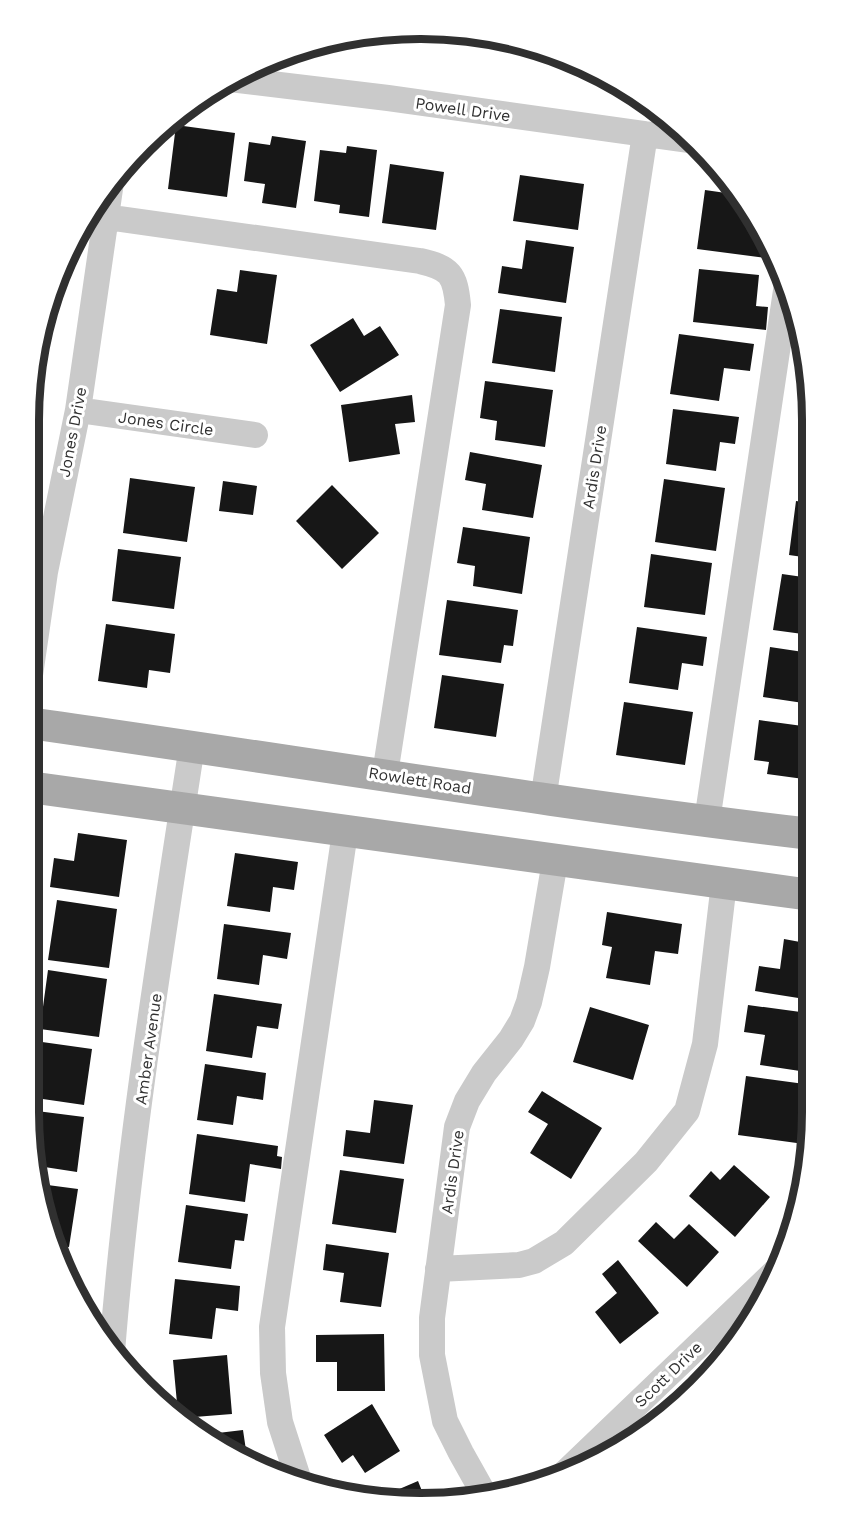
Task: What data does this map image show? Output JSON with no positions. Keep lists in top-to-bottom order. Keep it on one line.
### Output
{"streets":{"main road":["Rowlett Road"],"street":["Powell Drive","Jones Circle","Jones Drive","Ardis Drive","Amber Avenue","Scott Drive"]},"crossings":[["Powell Drive","Ardis Drive"],["Jones Circle","Jones Drive"],["Ardis Drive","Rowlett Road"],["Rowlett Road","Amber Avenue"]]}
